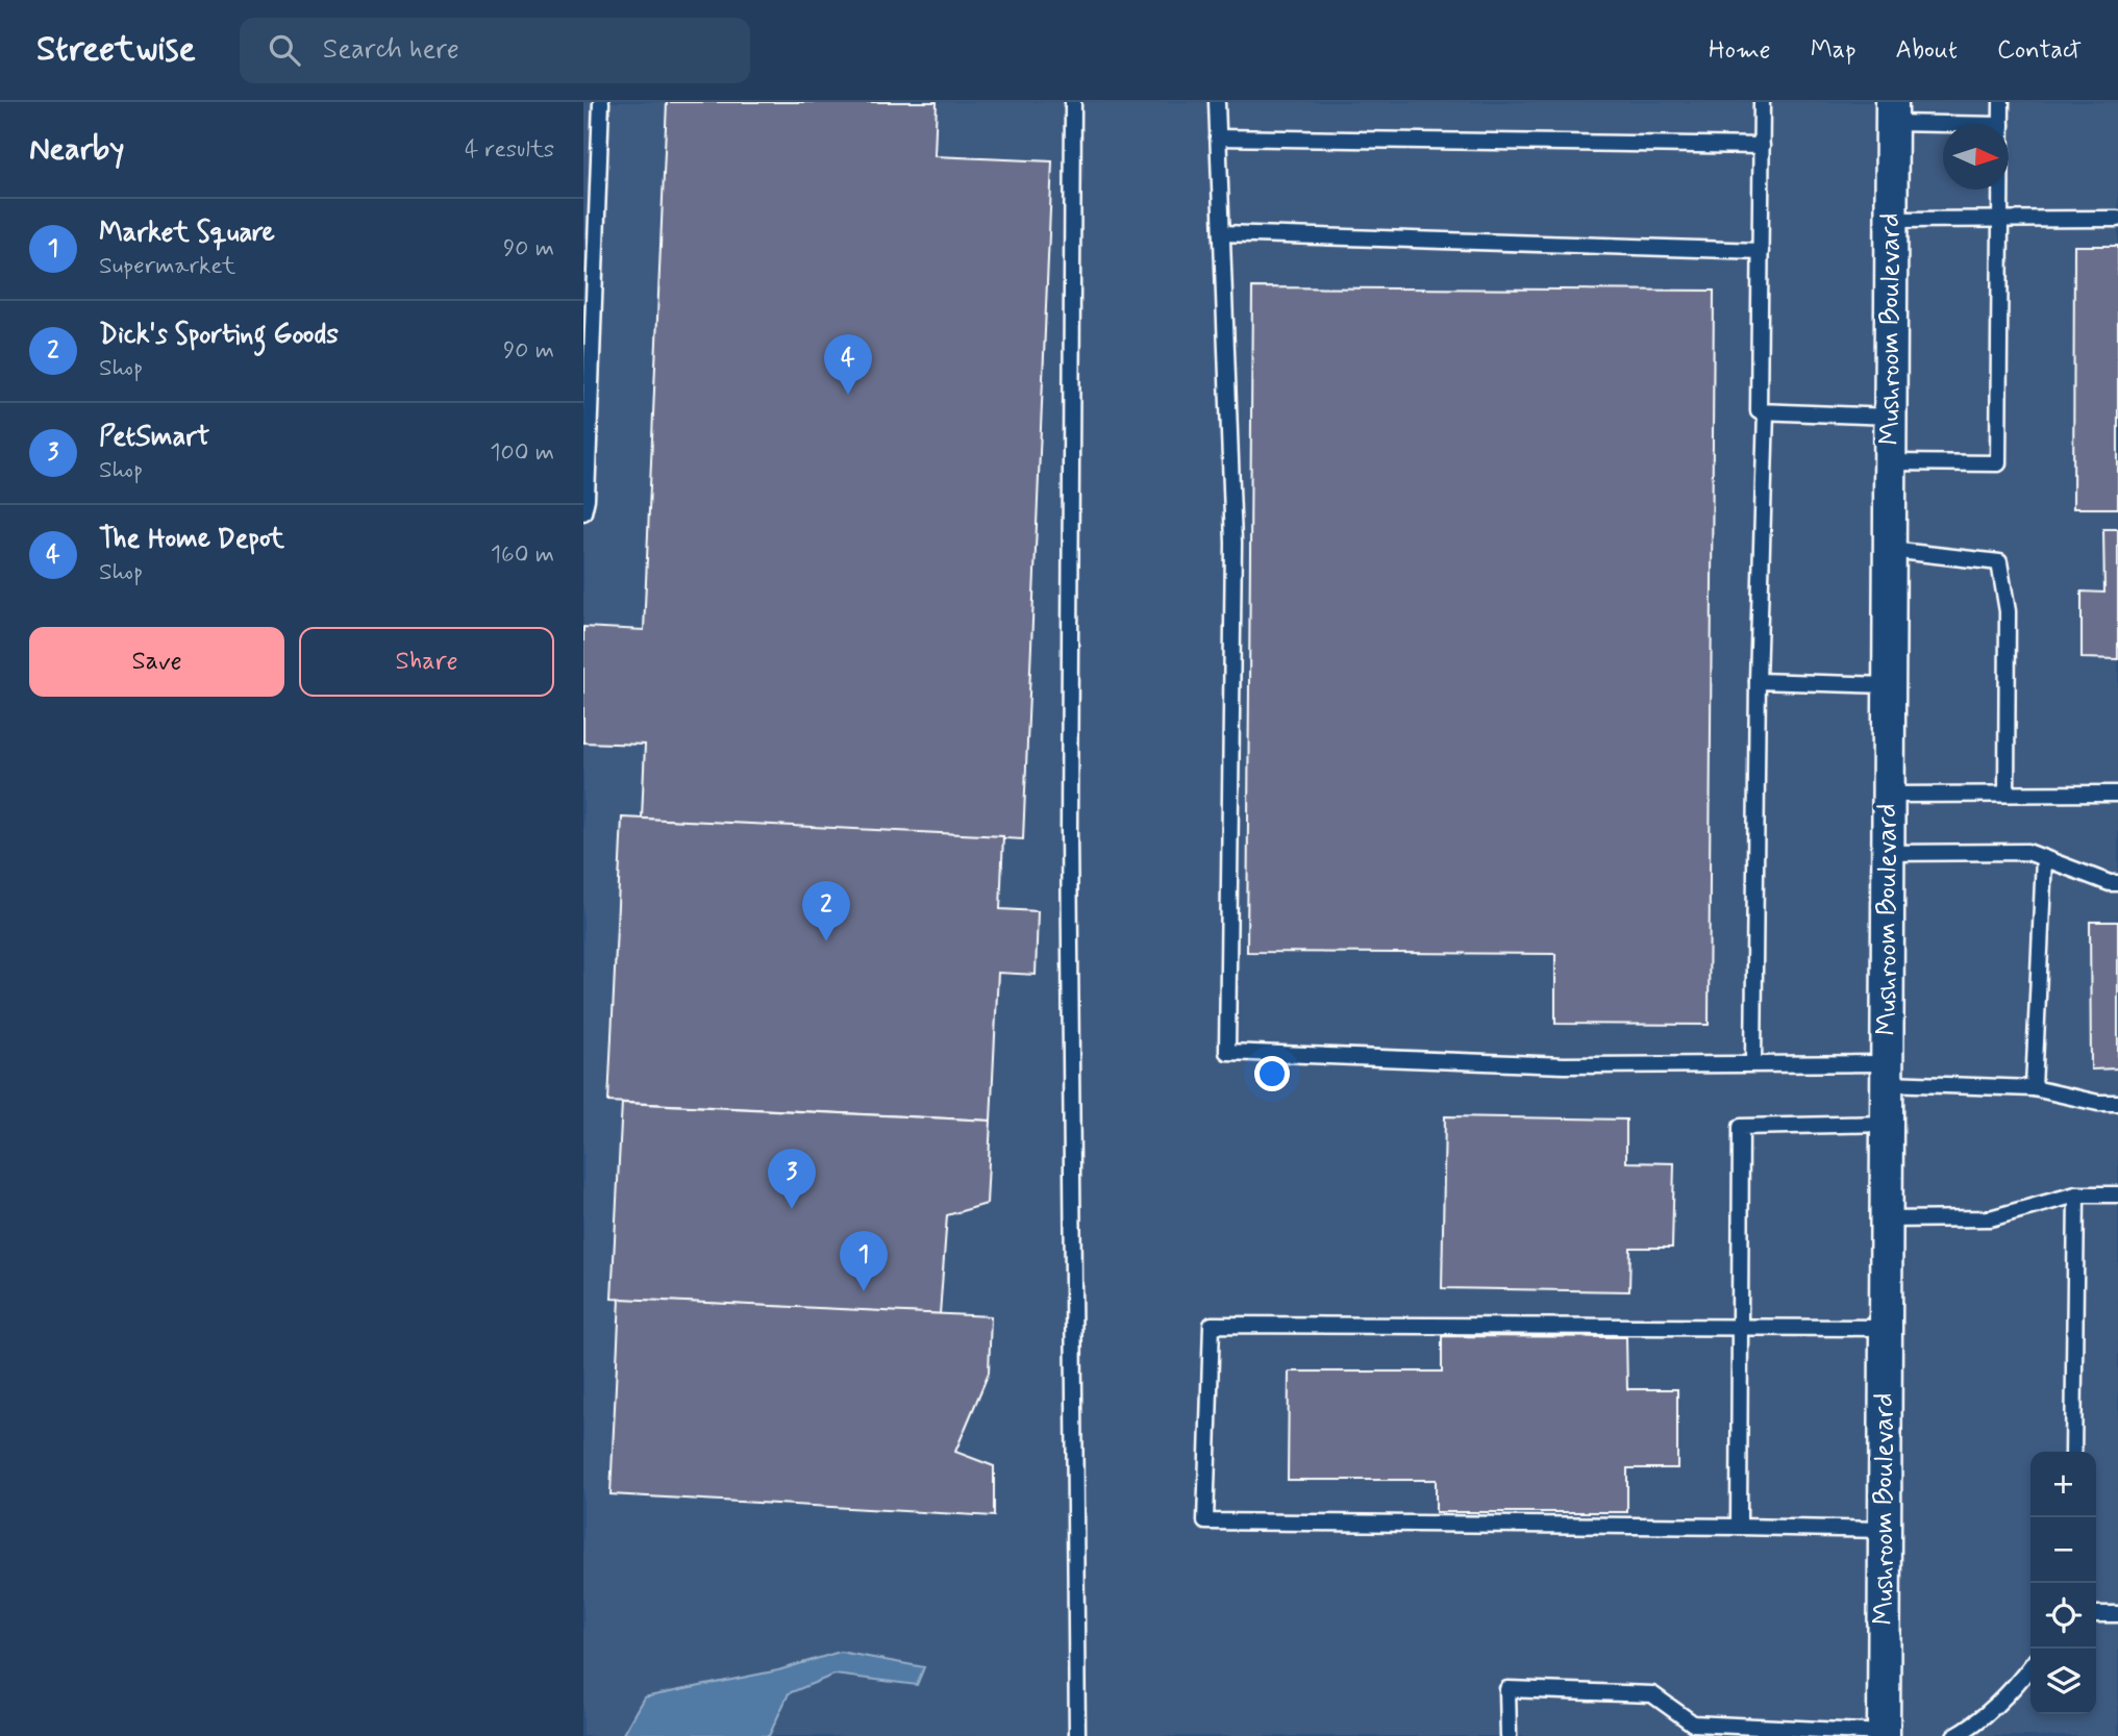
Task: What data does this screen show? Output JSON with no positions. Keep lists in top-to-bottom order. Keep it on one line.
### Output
{"streets":{"street":["Mushroom Boulevard"]},"north":"right","page":{"header":"Streetwise","search":"Search here","nav":["Home","Map","About","Contact"],"heading":["Nearby","4 results"],"list":[{"mark":"1","name":"Market Square","note":"Supermarket","value":"90 m"},{"mark":"2","name":"Dick's Sporting Goods","note":"Shop","value":"90 m"},{"mark":"3","name":"PetSmart","note":"Shop","value":"100 m"},{"mark":"4","name":"The Home Depot","note":"Shop","value":"160 m"}],"pins":["4","2","3","1"],"buttons":["Save","Share"],"map_buttons":["+","−"]}}
